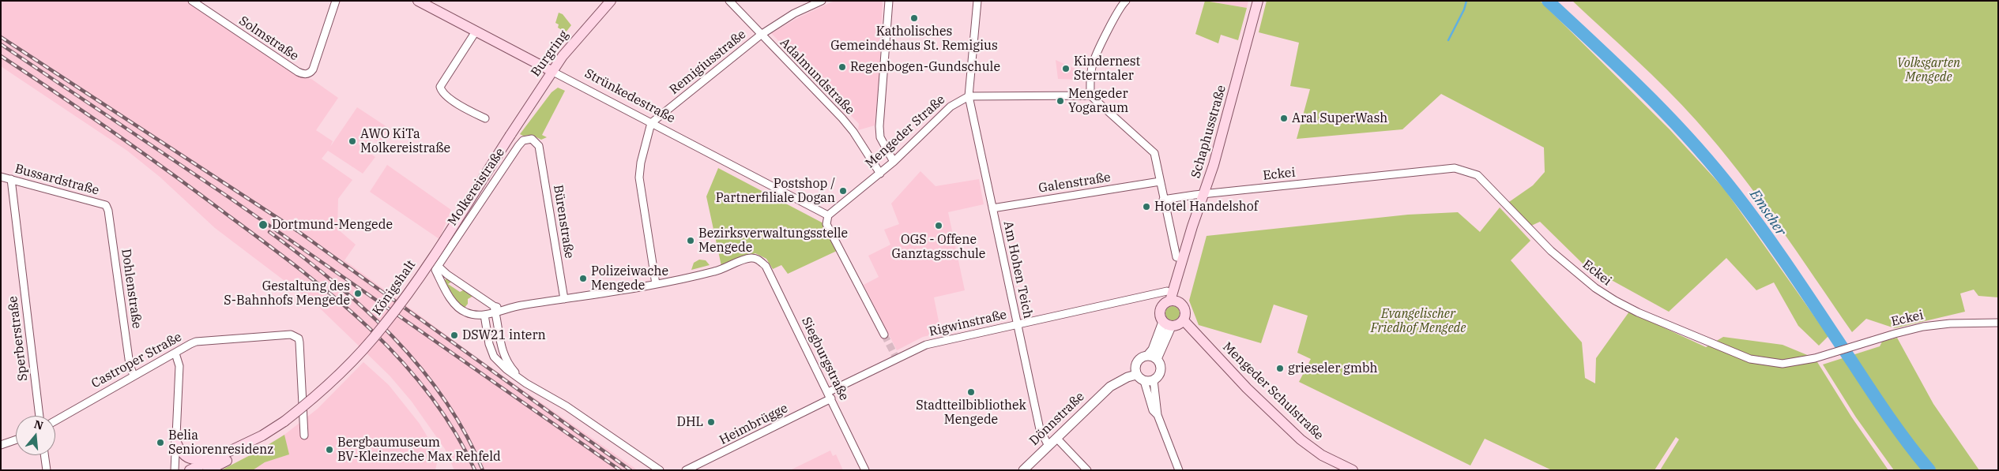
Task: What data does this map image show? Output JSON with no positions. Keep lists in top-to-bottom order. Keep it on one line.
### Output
{"streets":{"main road":["Burgring","Strünkedestraße","Schaphusstraße","Königshalt","Mengeder Schulstraße"],"street":["Solmstraße","Remigiusstraße","Adalmundstraße","Mengeder Straße","Eckei","Bussardstraße","Galenstraße","Molkereistraße","Bürenstraße","Am Hohen Teich","Dohlenstraße","Rigwinstraße","Sperberstraße","Siegburgstraße","Castroper Straße","Dönnstraße","Heimbrügge"]},"crossings":[["Burgring","Strünkedestraße"],["Burgring","Königshalt"],["Remigiusstraße","Adalmundstraße"],["Remigiusstraße","Strünkedestraße"],["Adalmundstraße","Mengeder Straße"],["Strünkedestraße","Mengeder Straße"],["Mengeder Straße","Am Hohen Teich"],["Schaphusstraße","Eckei"],["Schaphusstraße","Rigwinstraße"],["Schaphusstraße","Mengeder Schulstraße"],["Bussardstraße","Dohlenstraße"],["Bussardstraße","Sperberstraße"],["Galenstraße","Am Hohen Teich"],["Molkereistraße","Bürenstraße"],["Am Hohen Teich","Rigwinstraße"],["Am Hohen Teich","Dönnstraße"],["Dohlenstraße","Castroper Straße"],["Rigwinstraße","Siegburgstraße"],["Rigwinstraße","Mengeder Schulstraße"],["Rigwinstraße","Heimbrügge"],["Siegburgstraße","Heimbrügge"]],"water":["Emscher"],"parks":["Volksgarten Mengede","Evangelischer Friedhof Mengede"],"places":["Katholisches Gemeindehaus St. Remigius","Regenbogen-Gundschule","Kindernest Sterntaler","Mengeder Yogaraum","Aral SuperWash","AWO KiTa Molkereistraße","Postshop / Partnerfiliale Dogan","Hotel Handelshof","Dortmund-Mengede","OGS - Offene Ganztagsschule","Bezirksverwaltungsstelle Mengede","Polizeiwache Mengede","Gestaltung des S-Bahnhofs Mengede","DSW21 intern","grieseler gmbh","Stadtteilbibliothek Mengede","DHL","Belia Seniorenresidenz","Bergbaumuseum BV-Kleinzeche Max Rehfeld"],"north":"top"}
